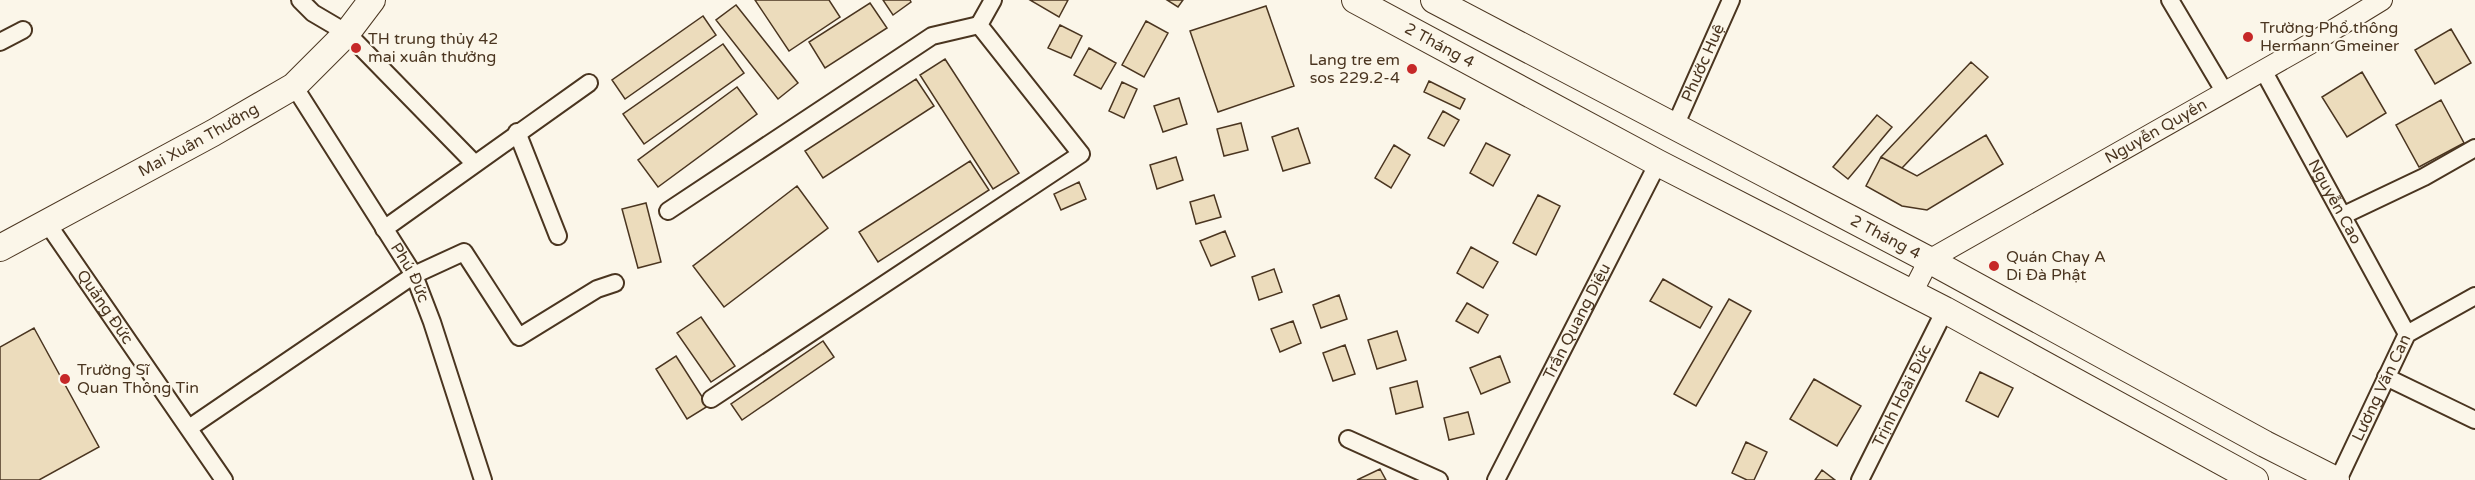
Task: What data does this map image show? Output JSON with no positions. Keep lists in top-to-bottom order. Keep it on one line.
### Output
{"streets":{"main road":["2 Tháng 4","Mai Xuân Thưởng"],"street":["Phước Huệ","Nguyễn Quyền","Nguyễn Cao","Phú Đức","Quảng Đức","Trần Quang Diệu","Lương Văn Can","Trịnh Hoài Đức"]},"crossings":[["2 Tháng 4","Phước Huệ"],["2 Tháng 4","Nguyễn Quyền"],["2 Tháng 4","Trần Quang Diệu"],["2 Tháng 4","Lương Văn Can"],["2 Tháng 4","Trịnh Hoài Đức"],["Nguyễn Quyền","Nguyễn Cao"],["Mai Xuân Thưởng","Phú Đức"],["Mai Xuân Thưởng","Quảng Đức"],["Nguyễn Cao","Lương Văn Can"]],"places":["Trường Phổ thông Hermann Gmeiner","TH trung thủy 42 mai xuân thưởng","Lang tre em sos 229.2-4","Quán Chay A Di Đà Phật","Trường Sĩ Quan Thông Tin"]}
